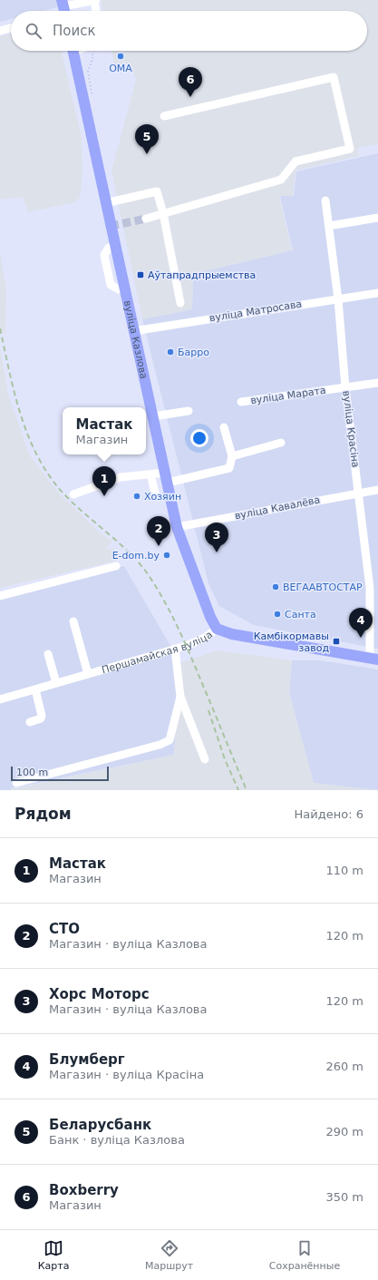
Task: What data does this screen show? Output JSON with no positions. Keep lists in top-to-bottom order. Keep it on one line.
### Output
{"streets":{"main road":["вуліца Казлова","Першамайская вуліца"],"street":["вуліца Матросава","вуліца Марата","вуліца Красіна","вуліца Кавалёва"]},"crossings":[["вуліца Матросава","вуліца Казлова"],["вуліца Матросава","вуліца Красіна"],["вуліца Казлова","вуліца Кавалёва"],["вуліца Казлова","Першамайская вуліца"],["вуліца Марата","вуліца Красіна"],["вуліца Красіна","вуліца Кавалёва"],["вуліца Красіна","Першамайская вуліца"]],"places":{"other":["ОМА","Барро","Хозяин","E-dom.by","ВЕГААВТОСТАР","Санта"],"transit":["Аўтапрадпрыемства","Камбікормавы завод"]},"scale_bar":"100 m","page":{"search":"Поиск","pins":["6","5","1","2","3","4"],"popup":["Мастак","Магазин"],"scale":"100 m","heading":["Рядом","Найдено: 6"],"list":[{"mark":"1","name":"Мастак","note":"Магазин","value":"110 m"},{"mark":"2","name":"СТО","note":"Магазин · вуліца Казлова","value":"120 m"},{"mark":"3","name":"Хорс Моторс","note":"Магазин · вуліца Казлова","value":"120 m"},{"mark":"4","name":"Блумберг","note":"Магазин · вуліца Красіна","value":"260 m"},{"mark":"5","name":"Беларусбанк","note":"Банк · вуліца Казлова","value":"290 m"},{"mark":"6","name":"Boxberry","note":"Магазин","value":"350 m"}],"nav":["Карта","Маршрут","Сохранённые"]}}
